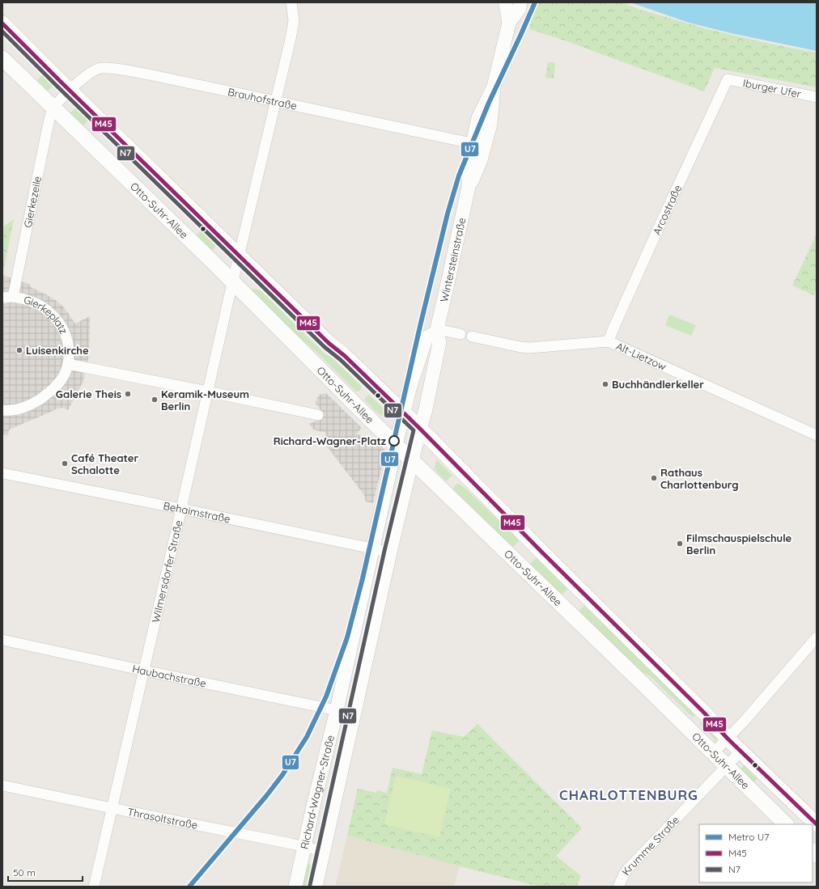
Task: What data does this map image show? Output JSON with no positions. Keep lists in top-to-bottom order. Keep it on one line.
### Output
{"streets":{"main road":["Otto-Suhr-Allee"],"street":["Iburger Ufer","Brauhofstraße","Gierkezeile","Arcostraße","Wintersteinstraße","Gierkeplatz","Alt-Lietzow","Behaimstraße","Wilmersdorfer Straße","Haubachstraße","Richard-Wagner-Straße","Thrasoltstraße","Krumme Straße"]},"crossings":[["Iburger Ufer","Arcostraße"],["Brauhofstraße","Gierkezeile"],["Brauhofstraße","Otto-Suhr-Allee"],["Brauhofstraße","Wintersteinstraße"],["Brauhofstraße","Wilmersdorfer Straße"],["Gierkezeile","Otto-Suhr-Allee"],["Gierkezeile","Gierkeplatz"],["Otto-Suhr-Allee","Wintersteinstraße"],["Otto-Suhr-Allee","Wilmersdorfer Straße"],["Otto-Suhr-Allee","Richard-Wagner-Straße"],["Otto-Suhr-Allee","Krumme Straße"],["Arcostraße","Alt-Lietzow"],["Wintersteinstraße","Richard-Wagner-Straße"],["Behaimstraße","Wilmersdorfer Straße"],["Behaimstraße","Richard-Wagner-Straße"],["Wilmersdorfer Straße","Haubachstraße"],["Wilmersdorfer Straße","Thrasoltstraße"],["Haubachstraße","Richard-Wagner-Straße"],["Richard-Wagner-Straße","Thrasoltstraße"]],"districts":["CHARLOTTENBURG"],"places":["Luisenkirche","Buchhändlerkeller","Galerie Theis","Keramik-Museum Berlin","Richard-Wagner-Platz","Café Theater Schalotte","Rathaus Charlottenburg","Filmschauspielschule Berlin"],"lines":["metro line U7","transit line M45","transit line N7"],"legend":["Metro U7","M45","N7"],"scale_bar":"50 m"}
